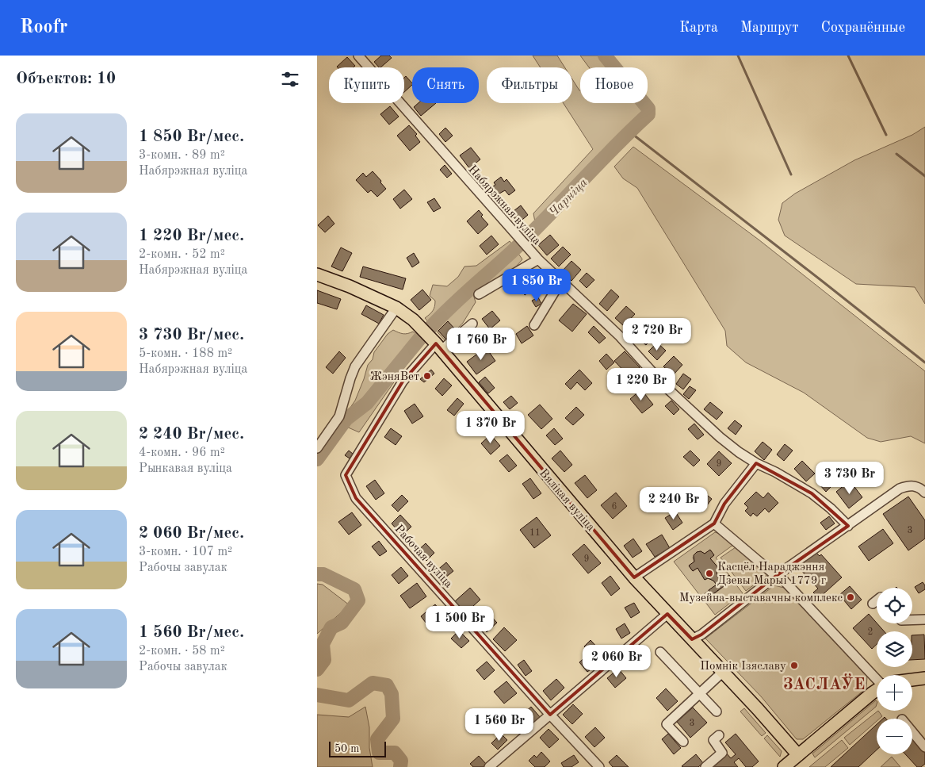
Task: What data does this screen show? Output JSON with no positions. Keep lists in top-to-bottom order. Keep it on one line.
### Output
{"streets":{"main road":["Вялікая вуліца"],"street":["Набярэжная вуліца","Рабочая вуліца"]},"crossings":[["Вялікая вуліца","Рабочая вуліца"]],"districts":["ЗАСЛАЎЕ"],"water":["Чарніца"],"places":["ЖэняВет","Касцёл Нараджэння Дзевы Марыі 1779 г","Музейна-выставачны комплекс","Помнік Ізяславу"],"house_numbers":["9","6","3","11","9","2","3"],"scale_bar":"50 m","page":{"header":"Roofr","nav":["Карта","Маршрут","Сохранённые"],"heading":"Объектов: 10","chip":["Купить","Снять","Фильтры","Новое"],"list":[{"name":"1 850 Br/мес.","note":"3-комн. · 89 m² · Набярэжная вуліца"},{"name":"1 220 Br/мес.","note":"2-комн. · 52 m² · Набярэжная вуліца"},{"name":"3 730 Br/мес.","note":"5-комн. · 188 m² · Набярэжная вуліца"},{"name":"2 240 Br/мес.","note":"4-комн. · 96 m² · Рынкавая вуліца"},{"name":"2 060 Br/мес.","note":"3-комн. · 107 m² · Рабочы завулак"},{"name":"1 560 Br/мес.","note":"2-комн. · 58 m² · Рабочы завулак"}],"price":["1 850 Br","2 720 Br","1 760 Br","1 220 Br","1 370 Br","3 730 Br","2 240 Br","1 500 Br","2 060 Br","1 560 Br"],"map_buttons":["+","−"],"scale":"50 m"}}
